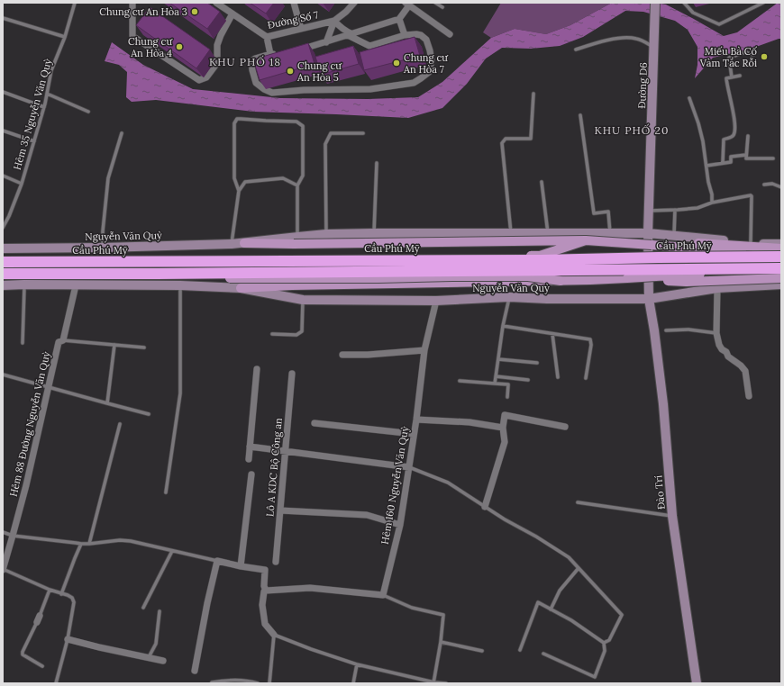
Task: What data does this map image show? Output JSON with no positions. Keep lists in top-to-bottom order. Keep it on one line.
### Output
{"streets":{"highway":["Cầu Phú Mỹ"],"main road":["Nguyễn Văn Quỳ"],"street":["Đường Số 7","Đường D6","Hẻm 88 Đường Nguyễn Văn Quỳ","Lô A KDC Bộ Công an","Hẻm 160 Nguyễn Văn Quỳ","Đào Trí"],"lane":["Hẻm 35 Nguyễn Văn Quỳ"]},"crossings":[["Đường D6","Nguyễn Văn Quỳ"],["Đường D6","Đào Trí"],["Nguyễn Văn Quỳ","Cầu Phú Mỹ"],["Nguyễn Văn Quỳ","Hẻm 88 Đường Nguyễn Văn Quỳ"],["Nguyễn Văn Quỳ","Hẻm 160 Nguyễn Văn Quỳ"],["Nguyễn Văn Quỳ","Đào Trí"]],"districts":["KHU PHỐ 18","KHU PHỐ 20"],"places":["Chung cư An Hòa 3","Chung cư An Hòa 4","Miếu Bà Cố Vàm Tắc Rỗi","Chung cư An Hòa 7","Chung cư An Hòa 5"]}
